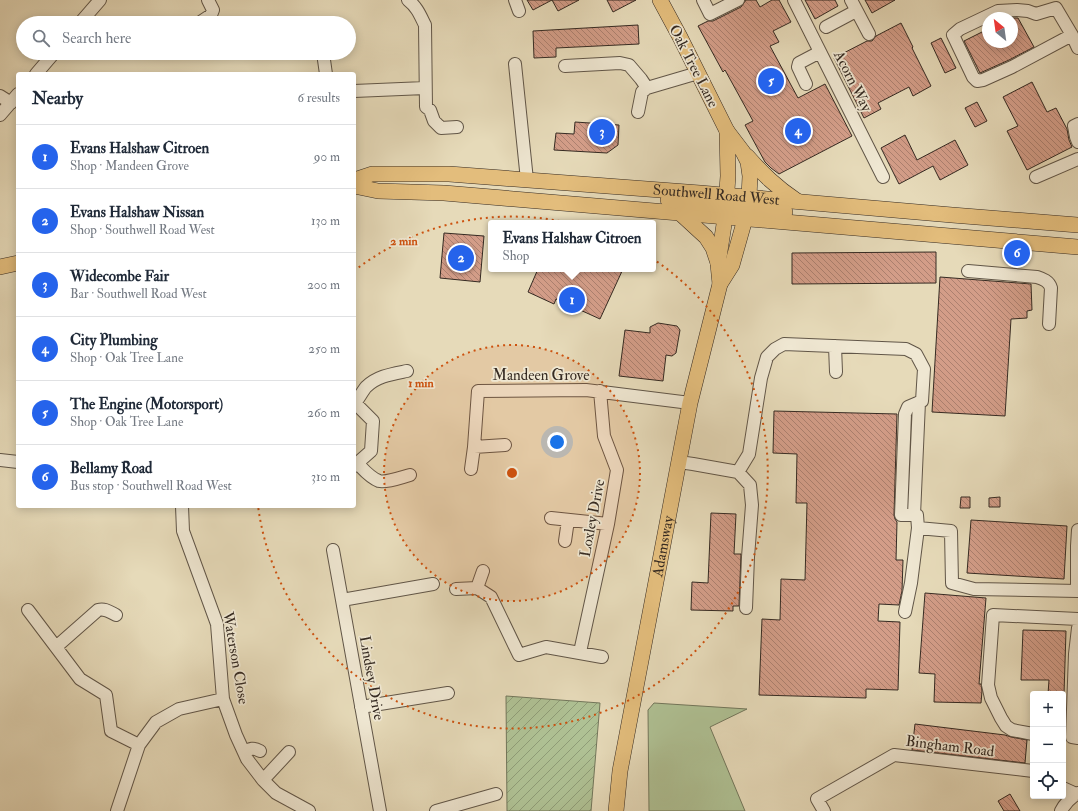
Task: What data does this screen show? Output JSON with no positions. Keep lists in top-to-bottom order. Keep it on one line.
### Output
{"streets":{"main road":["Oak Tree Lane","Southwell Road West","Adamsway"],"street":["Acorn Way","Mandeen Grove","Loxley Drive","Waterson Close","Lindsey Drive","Bingham Road"]},"crossings":[["Oak Tree Lane","Southwell Road West"],["Oak Tree Lane","Adamsway"],["Southwell Road West","Adamsway"],["Mandeen Grove","Loxley Drive"],["Mandeen Grove","Adamsway"]],"north":"top left","page":{"search":"Search here","pins":["5","4","3","6","2","1"],"heading":["Nearby","6 results"],"list":[{"mark":"1","name":"Evans Halshaw Citroen","note":"Shop · Mandeen Grove","value":"90 m"},{"mark":"2","name":"Evans Halshaw Nissan","note":"Shop · Southwell Road West","value":"130 m"},{"mark":"3","name":"Widecombe Fair","note":"Bar · Southwell Road West","value":"200 m"},{"mark":"4","name":"City Plumbing","note":"Shop · Oak Tree Lane","value":"250 m"},{"mark":"5","name":"The Engine (Motorsport)","note":"Shop · Oak Tree Lane","value":"260 m"},{"mark":"6","name":"Bellamy Road","note":"Bus stop · Southwell Road West","value":"310 m"}],"popup":["Evans Halshaw Citroen","Shop"],"map_buttons":["+","−"]},"rings":["2 min","1 min"]}
